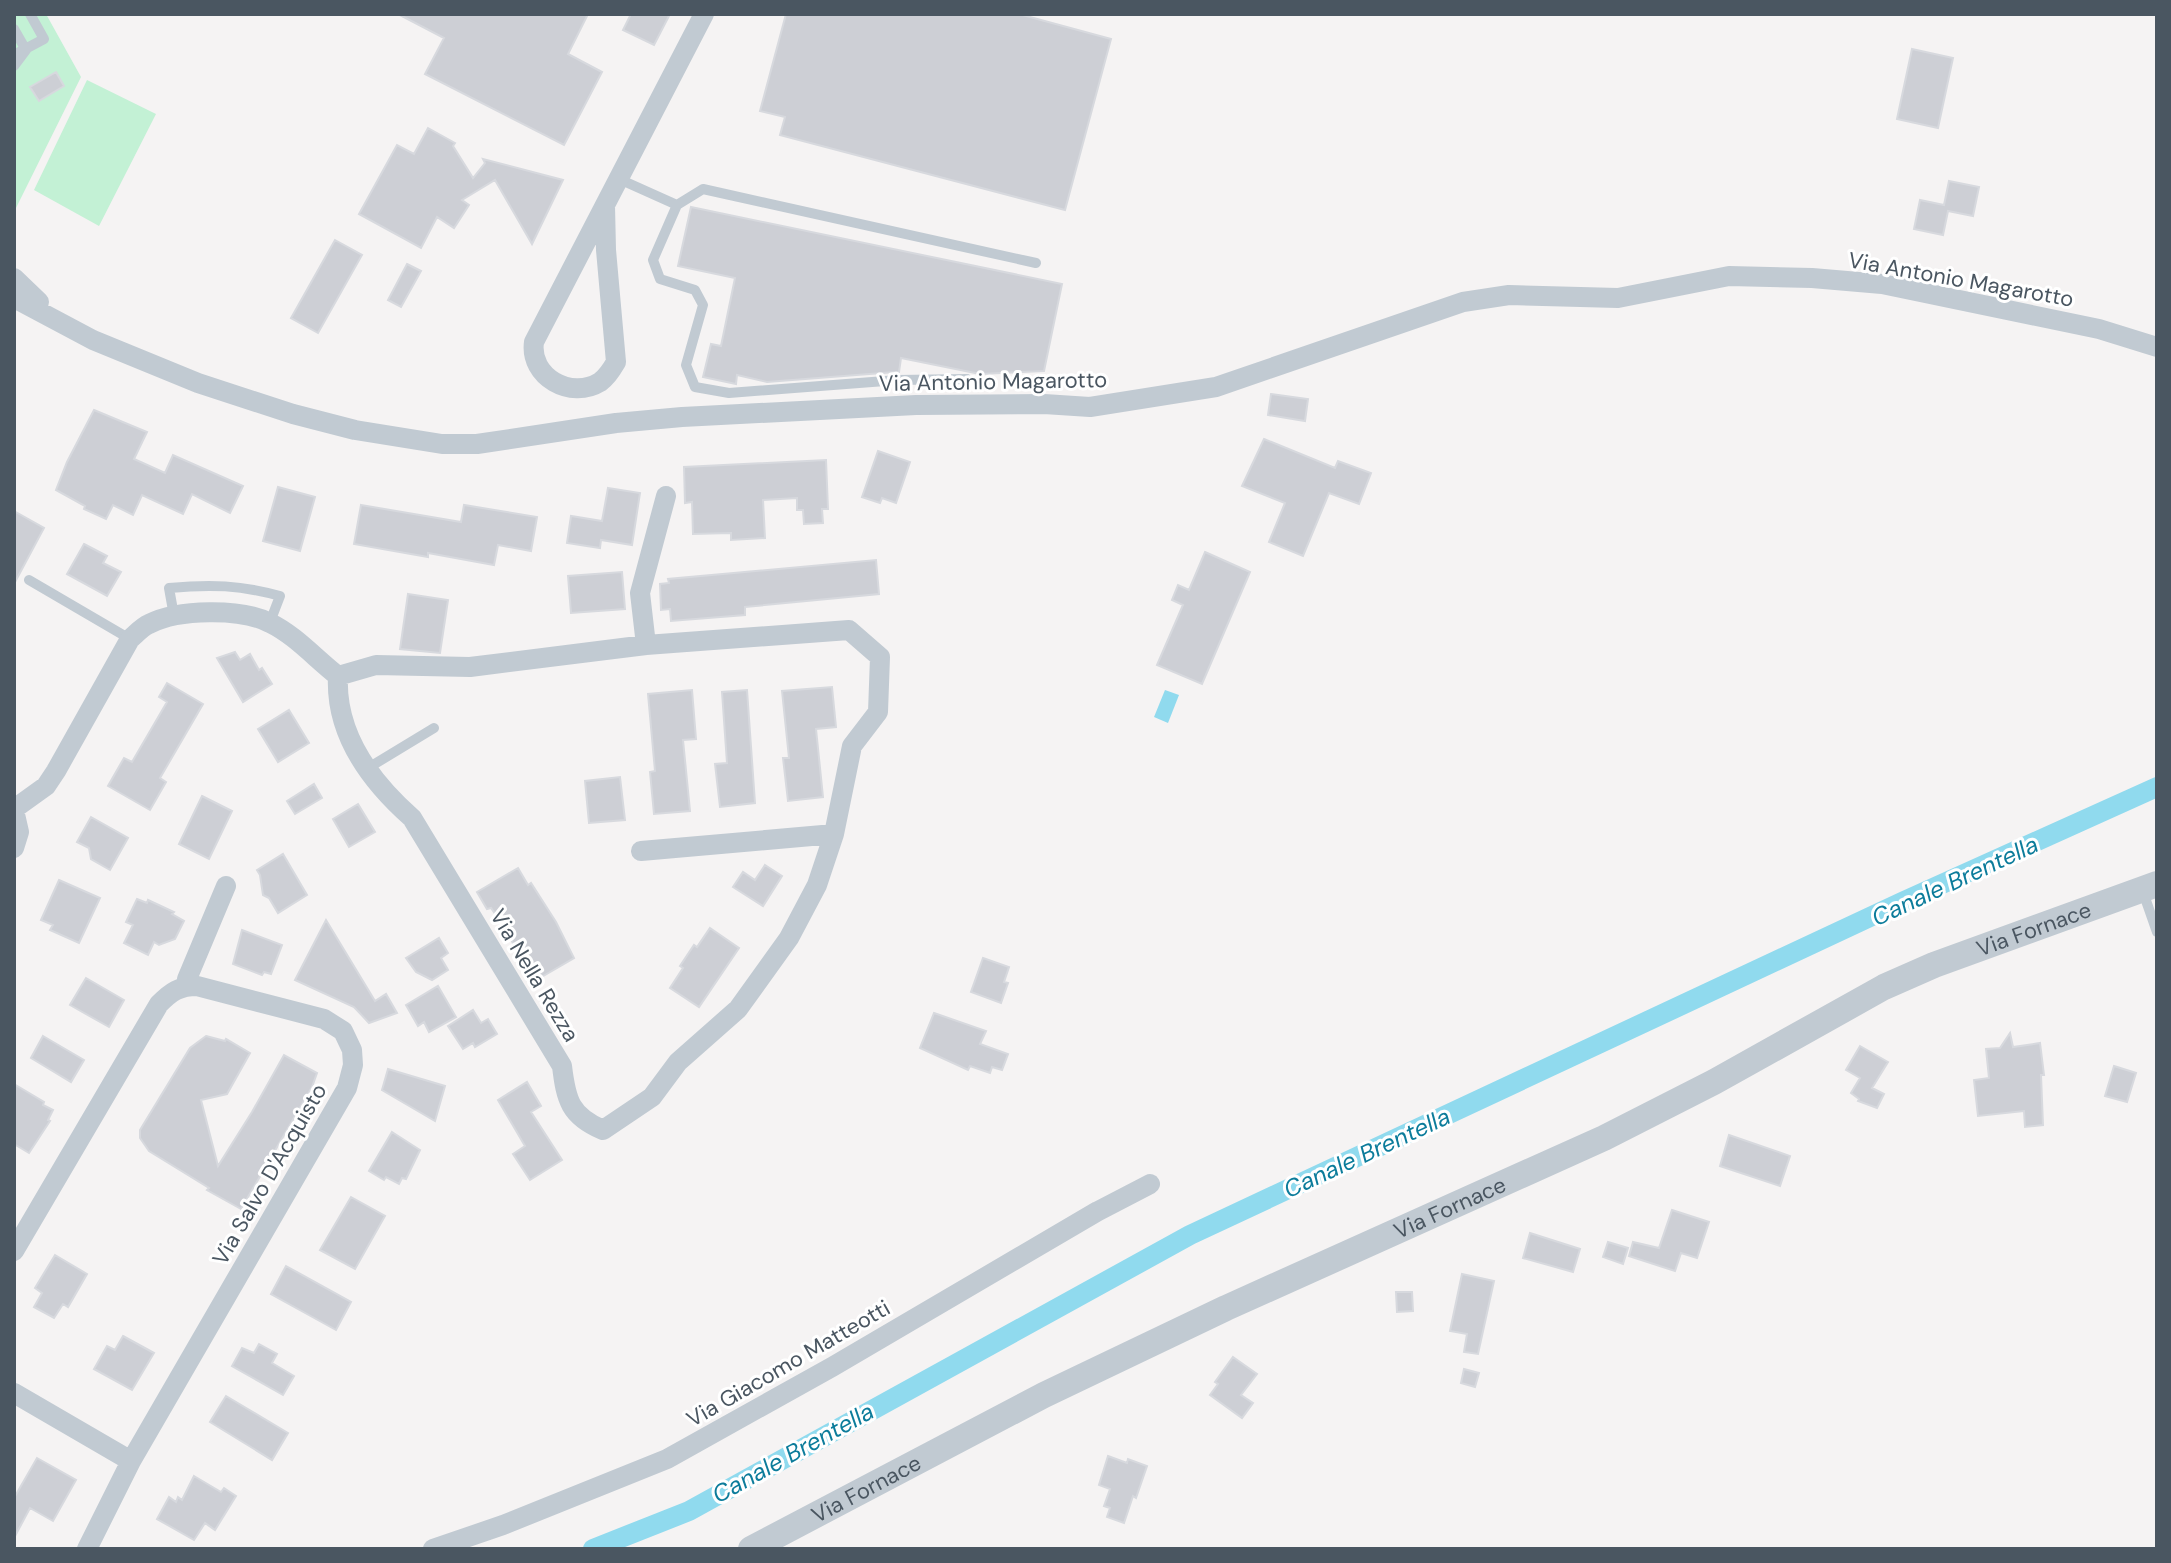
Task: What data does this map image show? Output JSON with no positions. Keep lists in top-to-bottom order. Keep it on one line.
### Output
{"streets":{"street":["Via Antonio Magarotto","Via Fornace","Via Nella Rezza","Via Salvo D'Acquisto","Via Giacomo Matteotti"]},"water":["Canale Brentella"]}
